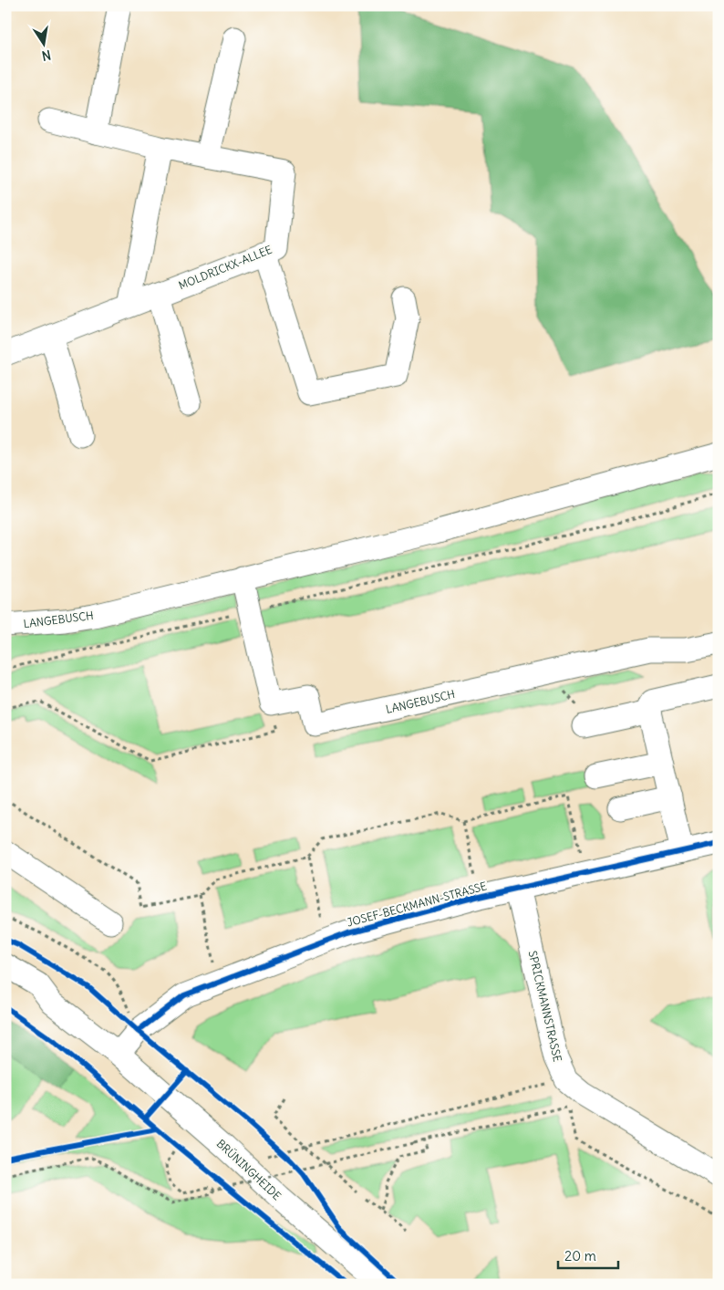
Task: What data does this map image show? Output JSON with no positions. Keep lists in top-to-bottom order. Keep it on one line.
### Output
{"streets":{"street":["MOLDRICKX-ALLEE","LANGEBUSCH","JOSEF-BECKMANN-STRASSE","SPRICKMANNSTRASSE","BRÜNINGHEIDE"]},"crossings":[["JOSEF-BECKMANN-STRASSE","SPRICKMANNSTRASSE"],["JOSEF-BECKMANN-STRASSE","BRÜNINGHEIDE"]],"scale_bar":"20 m","north":"bottom"}
